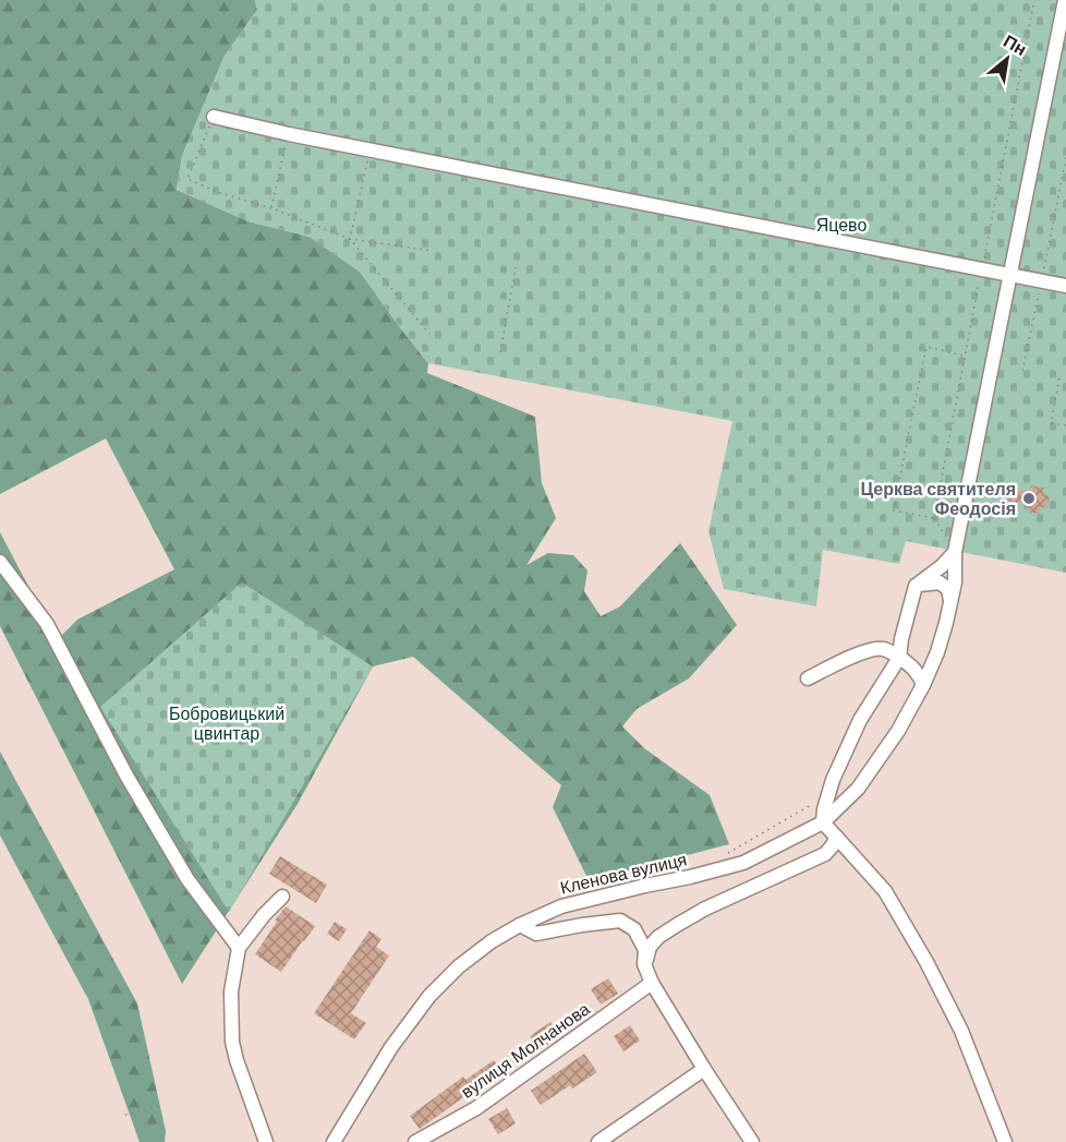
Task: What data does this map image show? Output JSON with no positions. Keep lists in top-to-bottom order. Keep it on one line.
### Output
{"streets":{"street":["Кленова вулиця","вулиця Молчанова"]},"parks":["Яцево","Бобровицький цвинтар"],"places":["Церква святителя Феодосія"],"north":"top right"}
